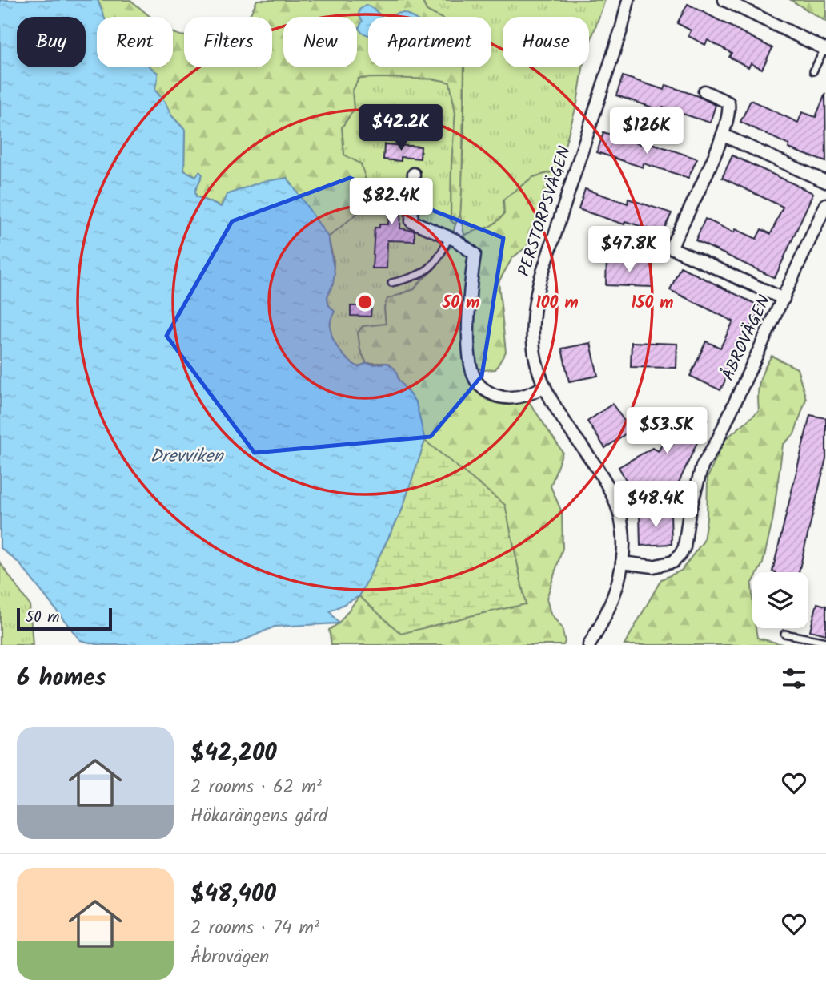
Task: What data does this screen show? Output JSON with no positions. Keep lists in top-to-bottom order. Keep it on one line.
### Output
{"streets":{"street":["PERSTORPSVÄGEN","ÅBROVÄGEN"]},"crossings":[["PERSTORPSVÄGEN","ÅBROVÄGEN"]],"water":["Drevviken"],"scale_bar":"50 m","page":{"chip":["Buy","Rent","Filters","New","Apartment","House"],"price":["$42.2K","$126K","$82.4K","$47.8K","$53.5K","$48.4K"],"scale":"50 m","heading":"6 homes","list":[{"name":"$42,200","note":"2 rooms · 62 m² · Hökarängens gård"},{"name":"$48,400","note":"2 rooms · 74 m² · Åbrovägen"}]},"rings":["50 m","100 m","150 m"]}
